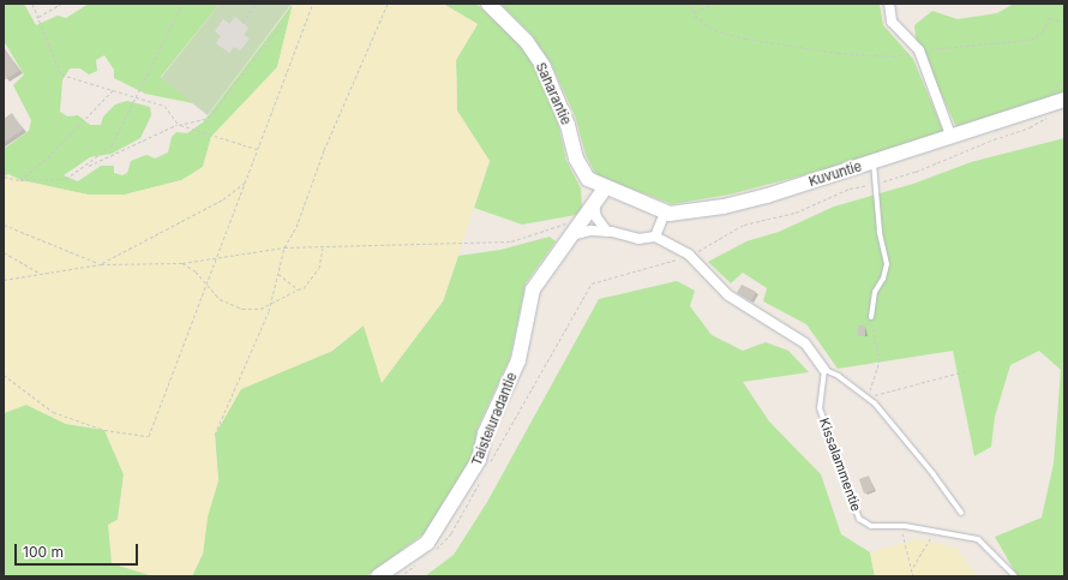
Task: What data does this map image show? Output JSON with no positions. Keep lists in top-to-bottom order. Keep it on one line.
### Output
{"streets":{"street":["Saharantie","Kuvuntie","Taisteluradantie"],"lane":["Kissalammentie"]},"crossings":[["Saharantie","Kuvuntie"],["Saharantie","Taisteluradantie"],["Kuvuntie","Taisteluradantie"]],"scale_bar":"100 m"}
